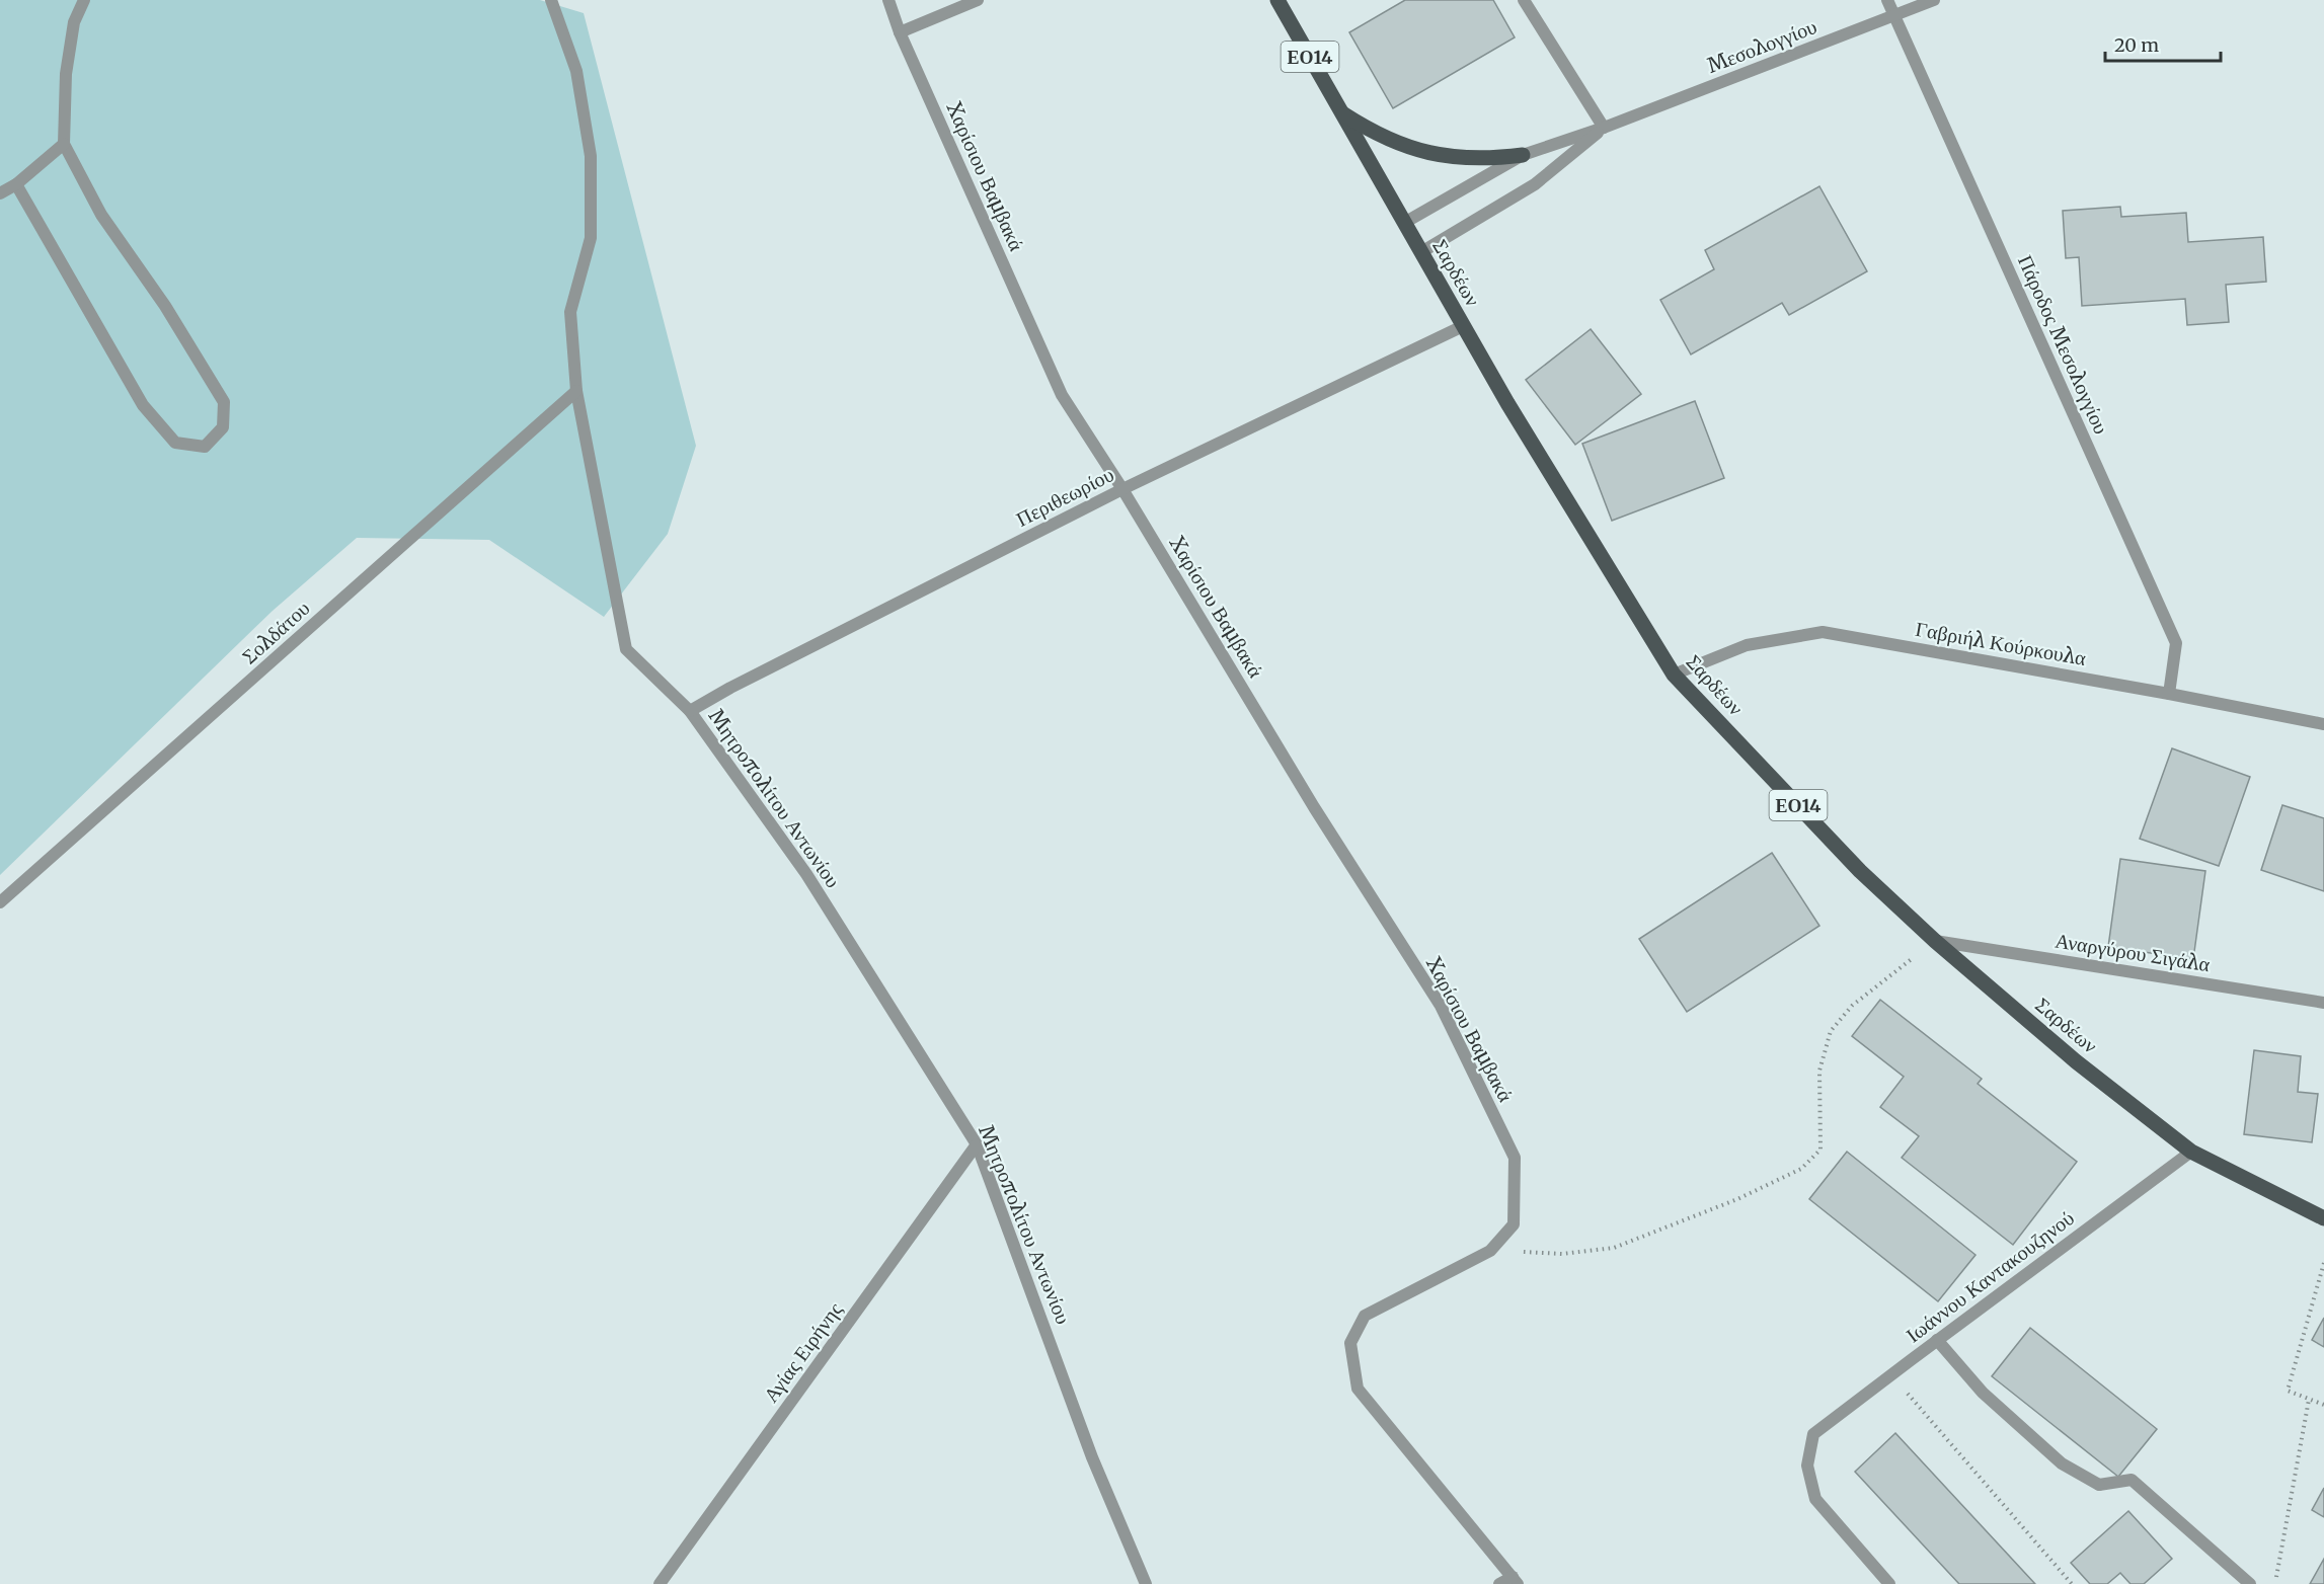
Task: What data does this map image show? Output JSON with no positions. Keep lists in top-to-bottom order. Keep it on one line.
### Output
{"streets":{"main road":["ΕΟ14","Σαρδέων"],"street":["Μεσολογγίου","Χαρίσιου Βαμβακά","Πάροδος Μεσολογγίου","Περιθεωρίου","Σολδάτου","Γαβριήλ Κούρκουλα","Μητροπολίτου Αντωνίου","Αναργύρου Σιγάλα","Ιωάννου Καντακουζηνού","Αγίας Ειρήνης"]},"crossings":[["Μεσολογγίου","Σαρδέων"],["Μεσολογγίου","Πάροδος Μεσολογγίου"],["Χαρίσιου Βαμβακά","Περιθεωρίου"],["Σαρδέων","Περιθεωρίου"],["Σαρδέων","Γαβριήλ Κούρκουλα"],["Σαρδέων","Αναργύρου Σιγάλα"],["Σαρδέων","Ιωάννου Καντακουζηνού"],["Πάροδος Μεσολογγίου","Γαβριήλ Κούρκουλα"],["Περιθεωρίου","Μητροπολίτου Αντωνίου"],["Σολδάτου","Μητροπολίτου Αντωνίου"],["Μητροπολίτου Αντωνίου","Αγίας Ειρήνης"]],"scale_bar":"20 m"}
